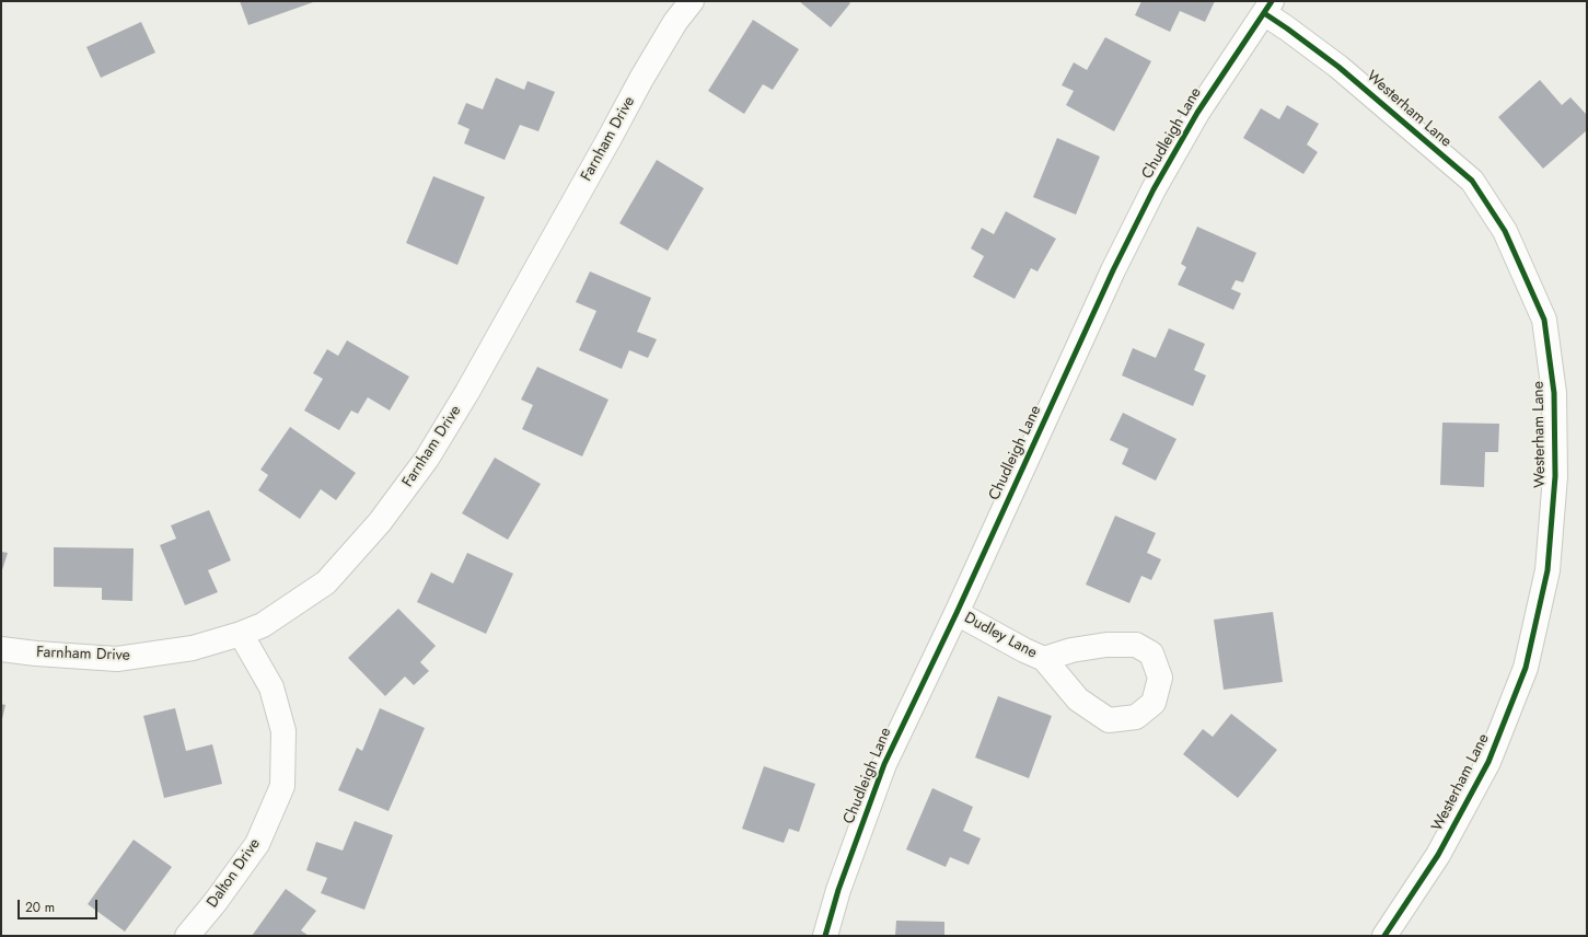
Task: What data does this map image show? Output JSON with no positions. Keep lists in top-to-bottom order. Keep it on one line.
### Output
{"streets":{"street":["Westerham Lane","Chudleigh Lane","Farnham Drive","Dudley Lane","Dalton Drive"]},"crossings":[["Westerham Lane","Chudleigh Lane"],["Chudleigh Lane","Dudley Lane"],["Farnham Drive","Dalton Drive"]],"scale_bar":"20 m"}
